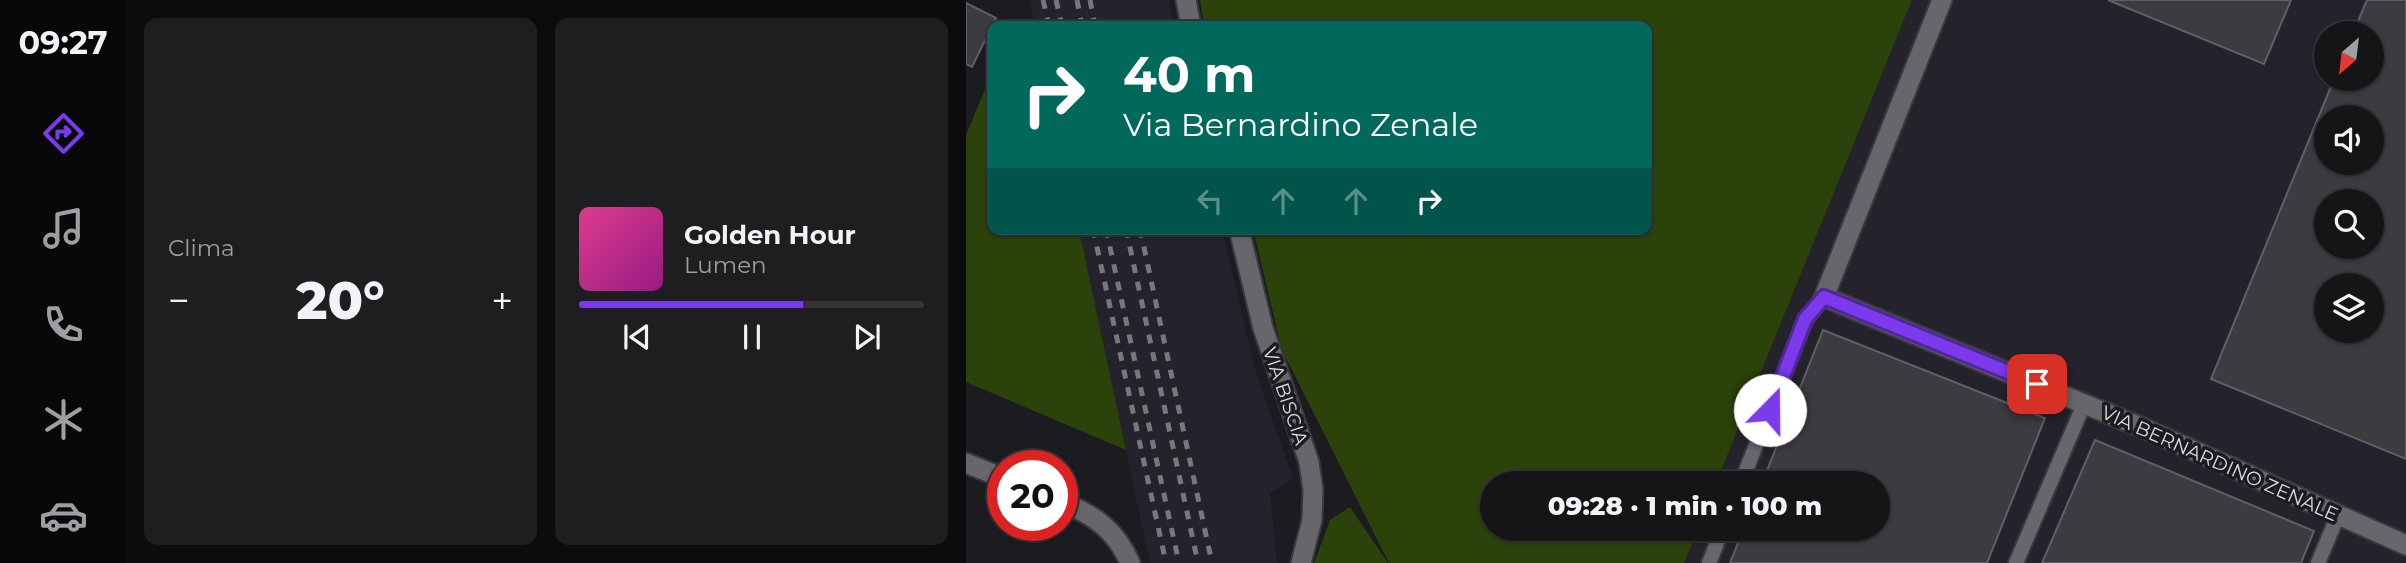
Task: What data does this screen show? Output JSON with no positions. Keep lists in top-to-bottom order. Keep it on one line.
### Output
{"streets":{"street":["VIA BISCIA","VIA BERNARDINO ZENALE"]},"north":"bottom left","page":{"tabs":"09:27","tile":"Clima","turn":["40 m","Via Bernardino Zenale"],"song":["Golden Hour","Lumen"],"heat":["−","20°","+"],"limit":"20","trip":"09:28 · 1 min · 100 m"}}
